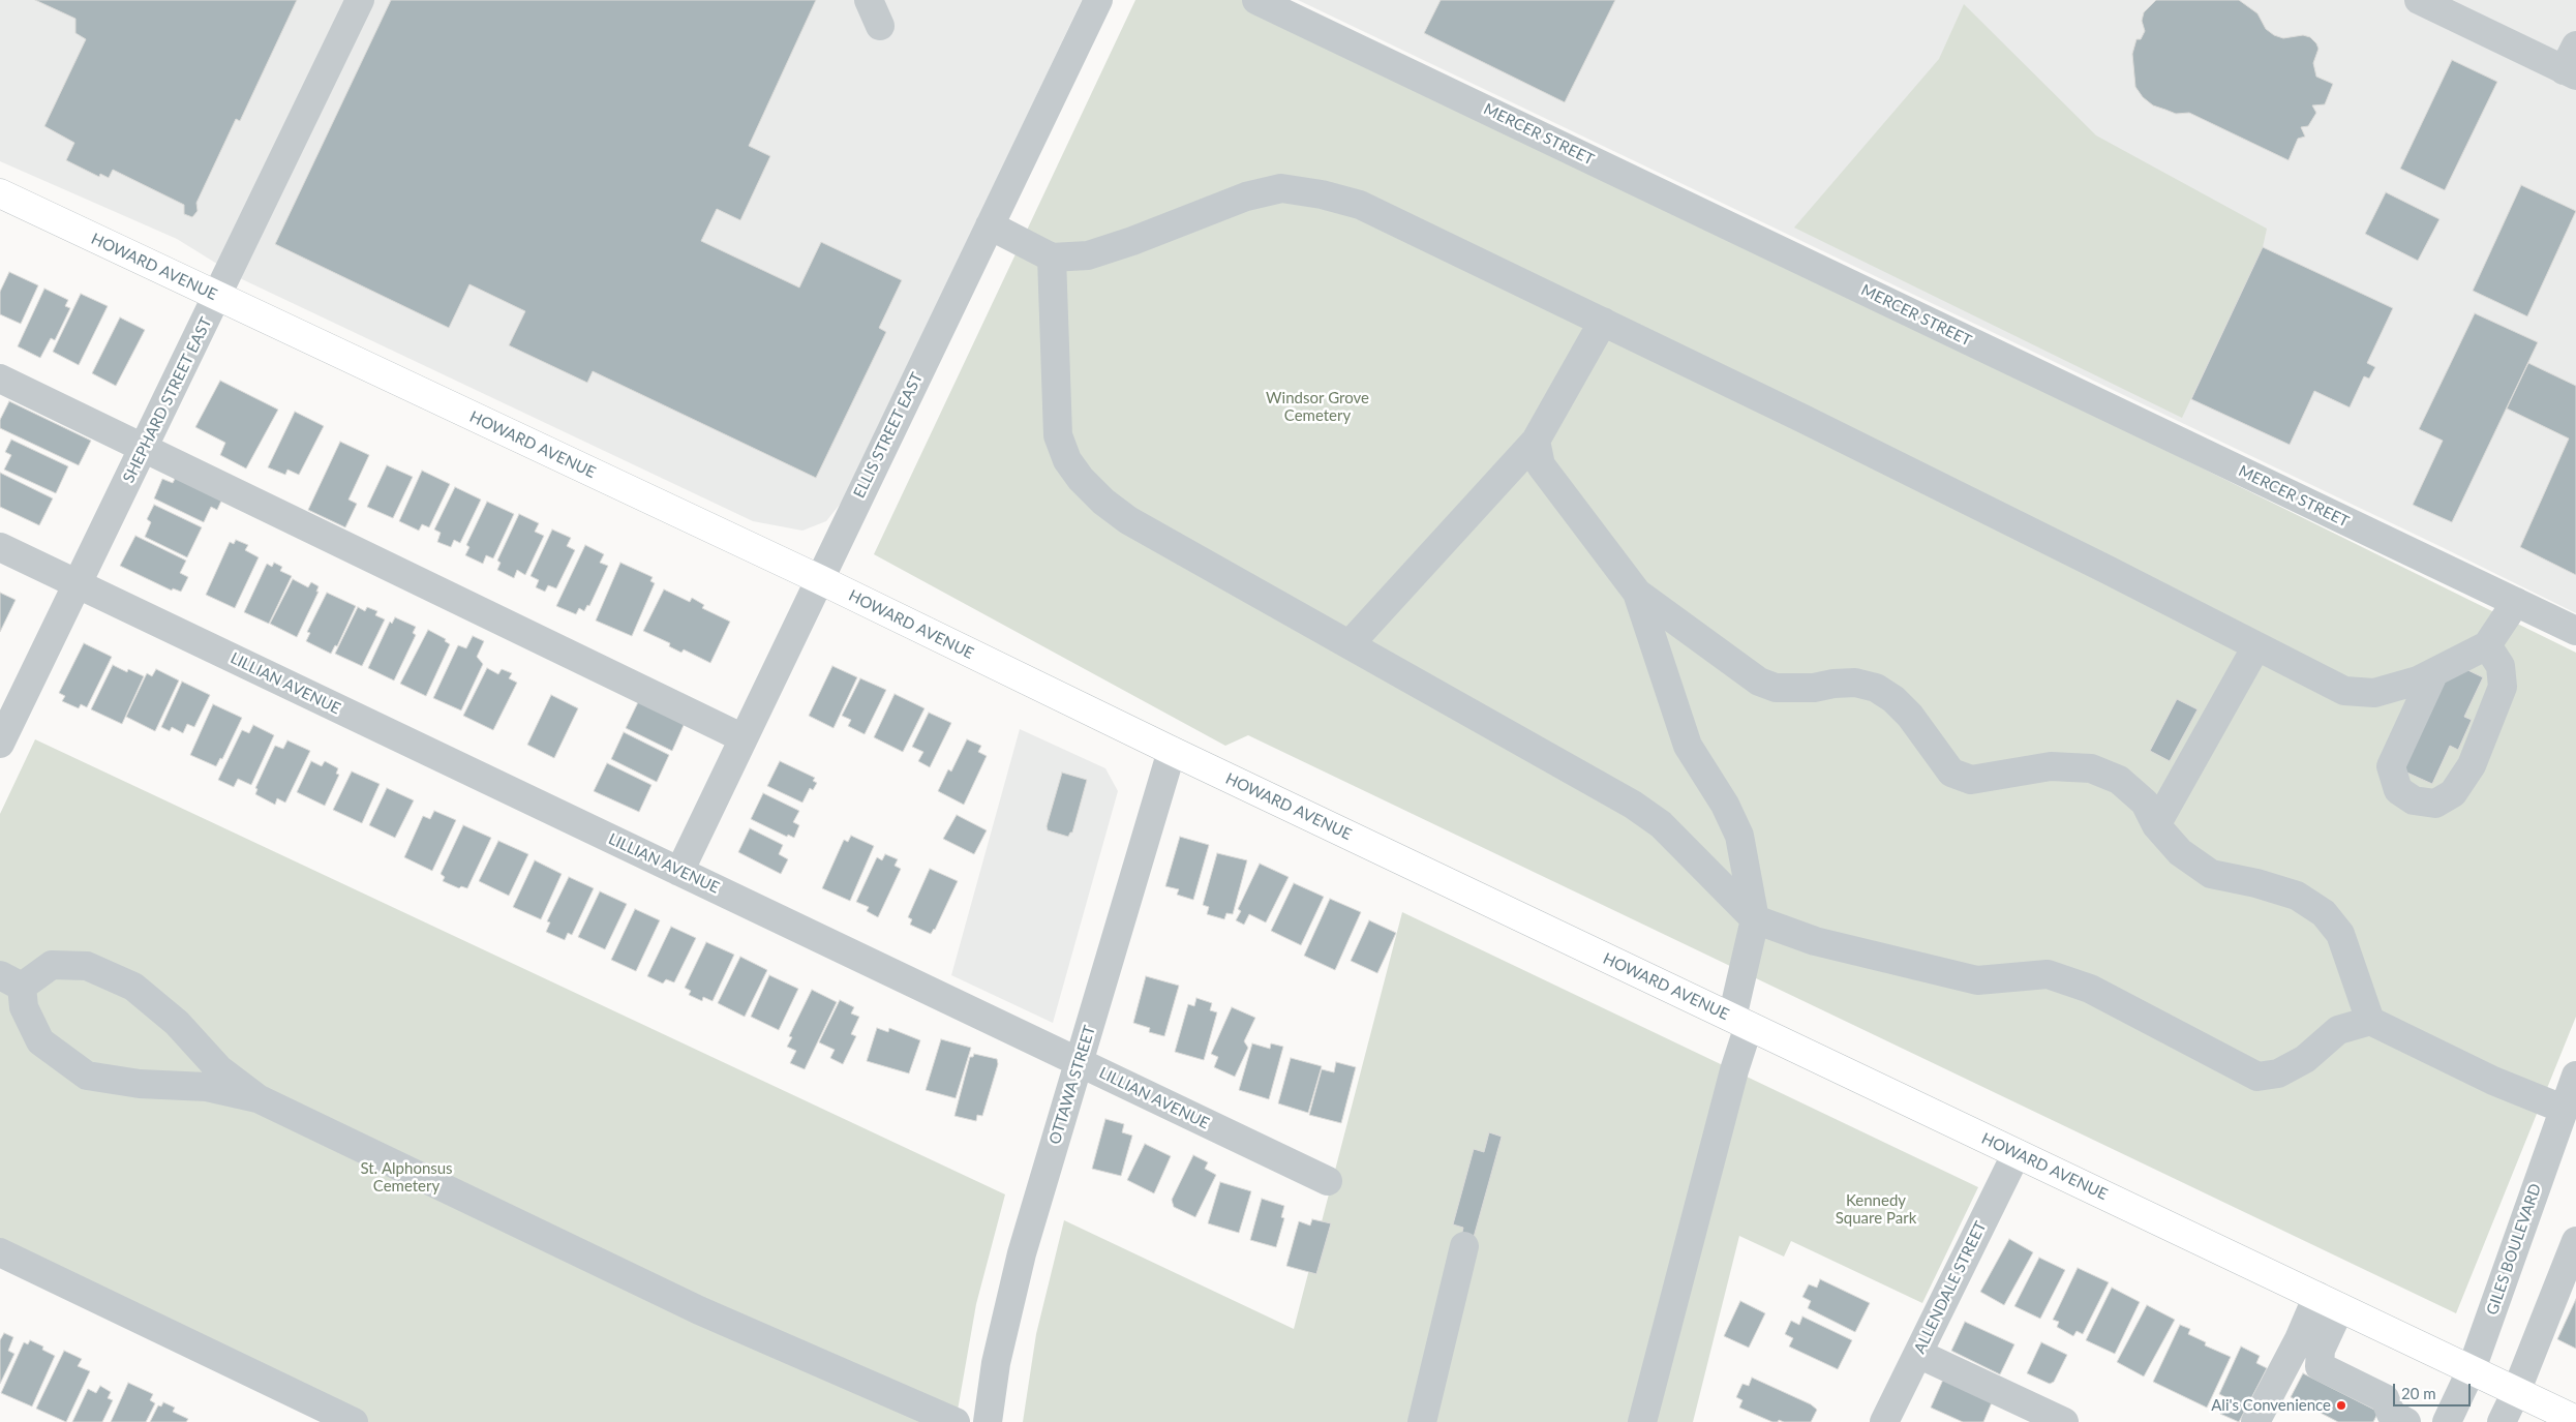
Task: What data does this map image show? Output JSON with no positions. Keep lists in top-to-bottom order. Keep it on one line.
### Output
{"streets":{"main road":["HOWARD AVENUE"],"street":["MERCER STREET","SHEPHARD STREET EAST","ELLIS STREET EAST","LILLIAN AVENUE","OTTAWA STREET","GILES BOULEVARD","ALLENDALE STREET"]},"crossings":[["HOWARD AVENUE","SHEPHARD STREET EAST"],["HOWARD AVENUE","ELLIS STREET EAST"],["HOWARD AVENUE","OTTAWA STREET"],["HOWARD AVENUE","GILES BOULEVARD"],["HOWARD AVENUE","ALLENDALE STREET"],["SHEPHARD STREET EAST","LILLIAN AVENUE"],["ELLIS STREET EAST","LILLIAN AVENUE"],["LILLIAN AVENUE","OTTAWA STREET"]],"parks":["Windsor Grove Cemetery","St. Alphonsus Cemetery","Kennedy Square Park"],"places":["Ali's Convenience"],"scale_bar":"20 m"}
